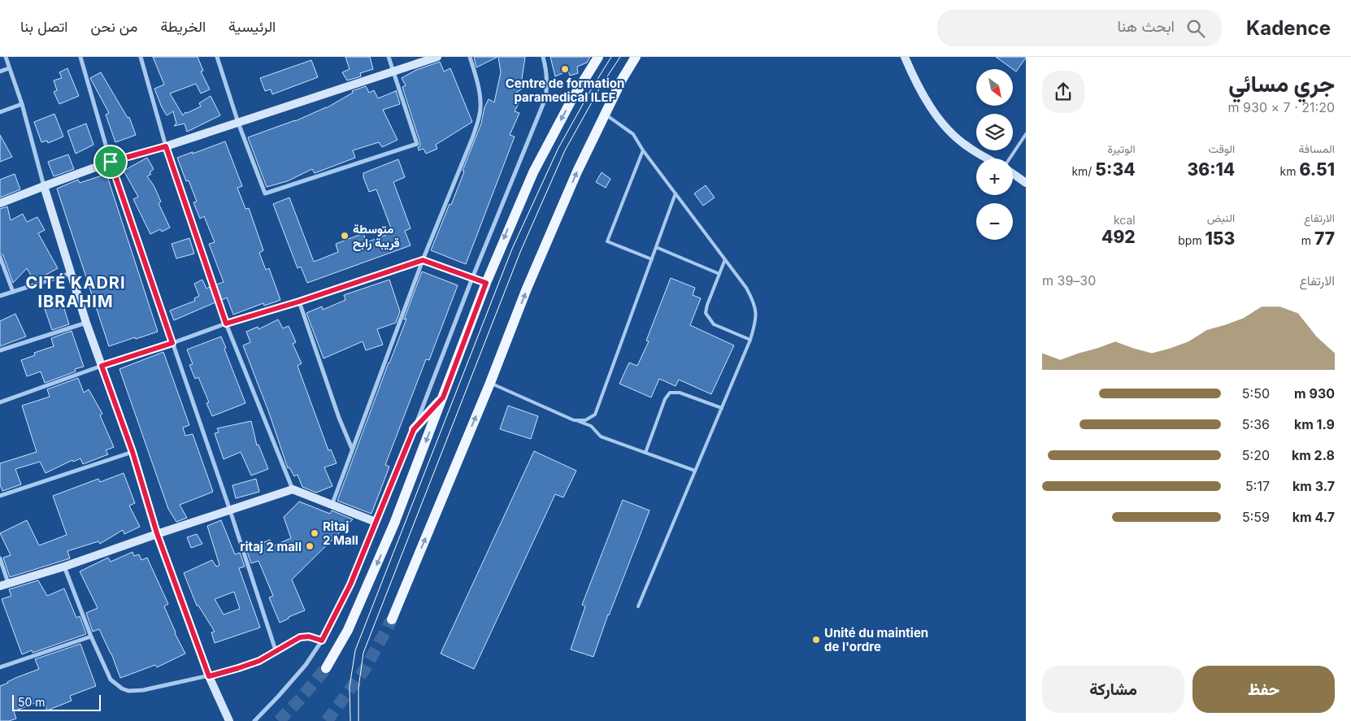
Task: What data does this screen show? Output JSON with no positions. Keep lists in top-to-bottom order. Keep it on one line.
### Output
{"districts":["CITÉ KADRI IBRAHIM"],"places":["Centre de formation paramedical ILEF","متوسطة قريبة رابح","Ritaj 2 Mall","ritaj 2 mall","Unité du maintien de l'ordre"],"scale_bar":"50 m","north":"bottom right","page":{"header":"Kadence","search":"ابحث هنا","nav":["الرئيسية","الخريطة","من نحن","اتصل بنا"],"heading":["جري مسائي","21:20 · 7 × 930 m"],"map_buttons":["+","−"],"stats":[["المسافة","6.51 km"],["الوقت","36:14"],["الوتيرة","5:34 /km"],["الارتفاع","77 m"],["النبض","153 bpm"],["kcal","492"]],"chart":["الارتفاع","30–39 m"],"list":[{"name":"930 m","note":"5:50"},{"name":"1.9 km","note":"5:36"},{"name":"2.8 km","note":"5:20"},{"name":"3.7 km","note":"5:17"},{"name":"4.7 km","note":"5:59"}],"buttons":["حفظ","مشاركة"],"scale":"50 m"}}
